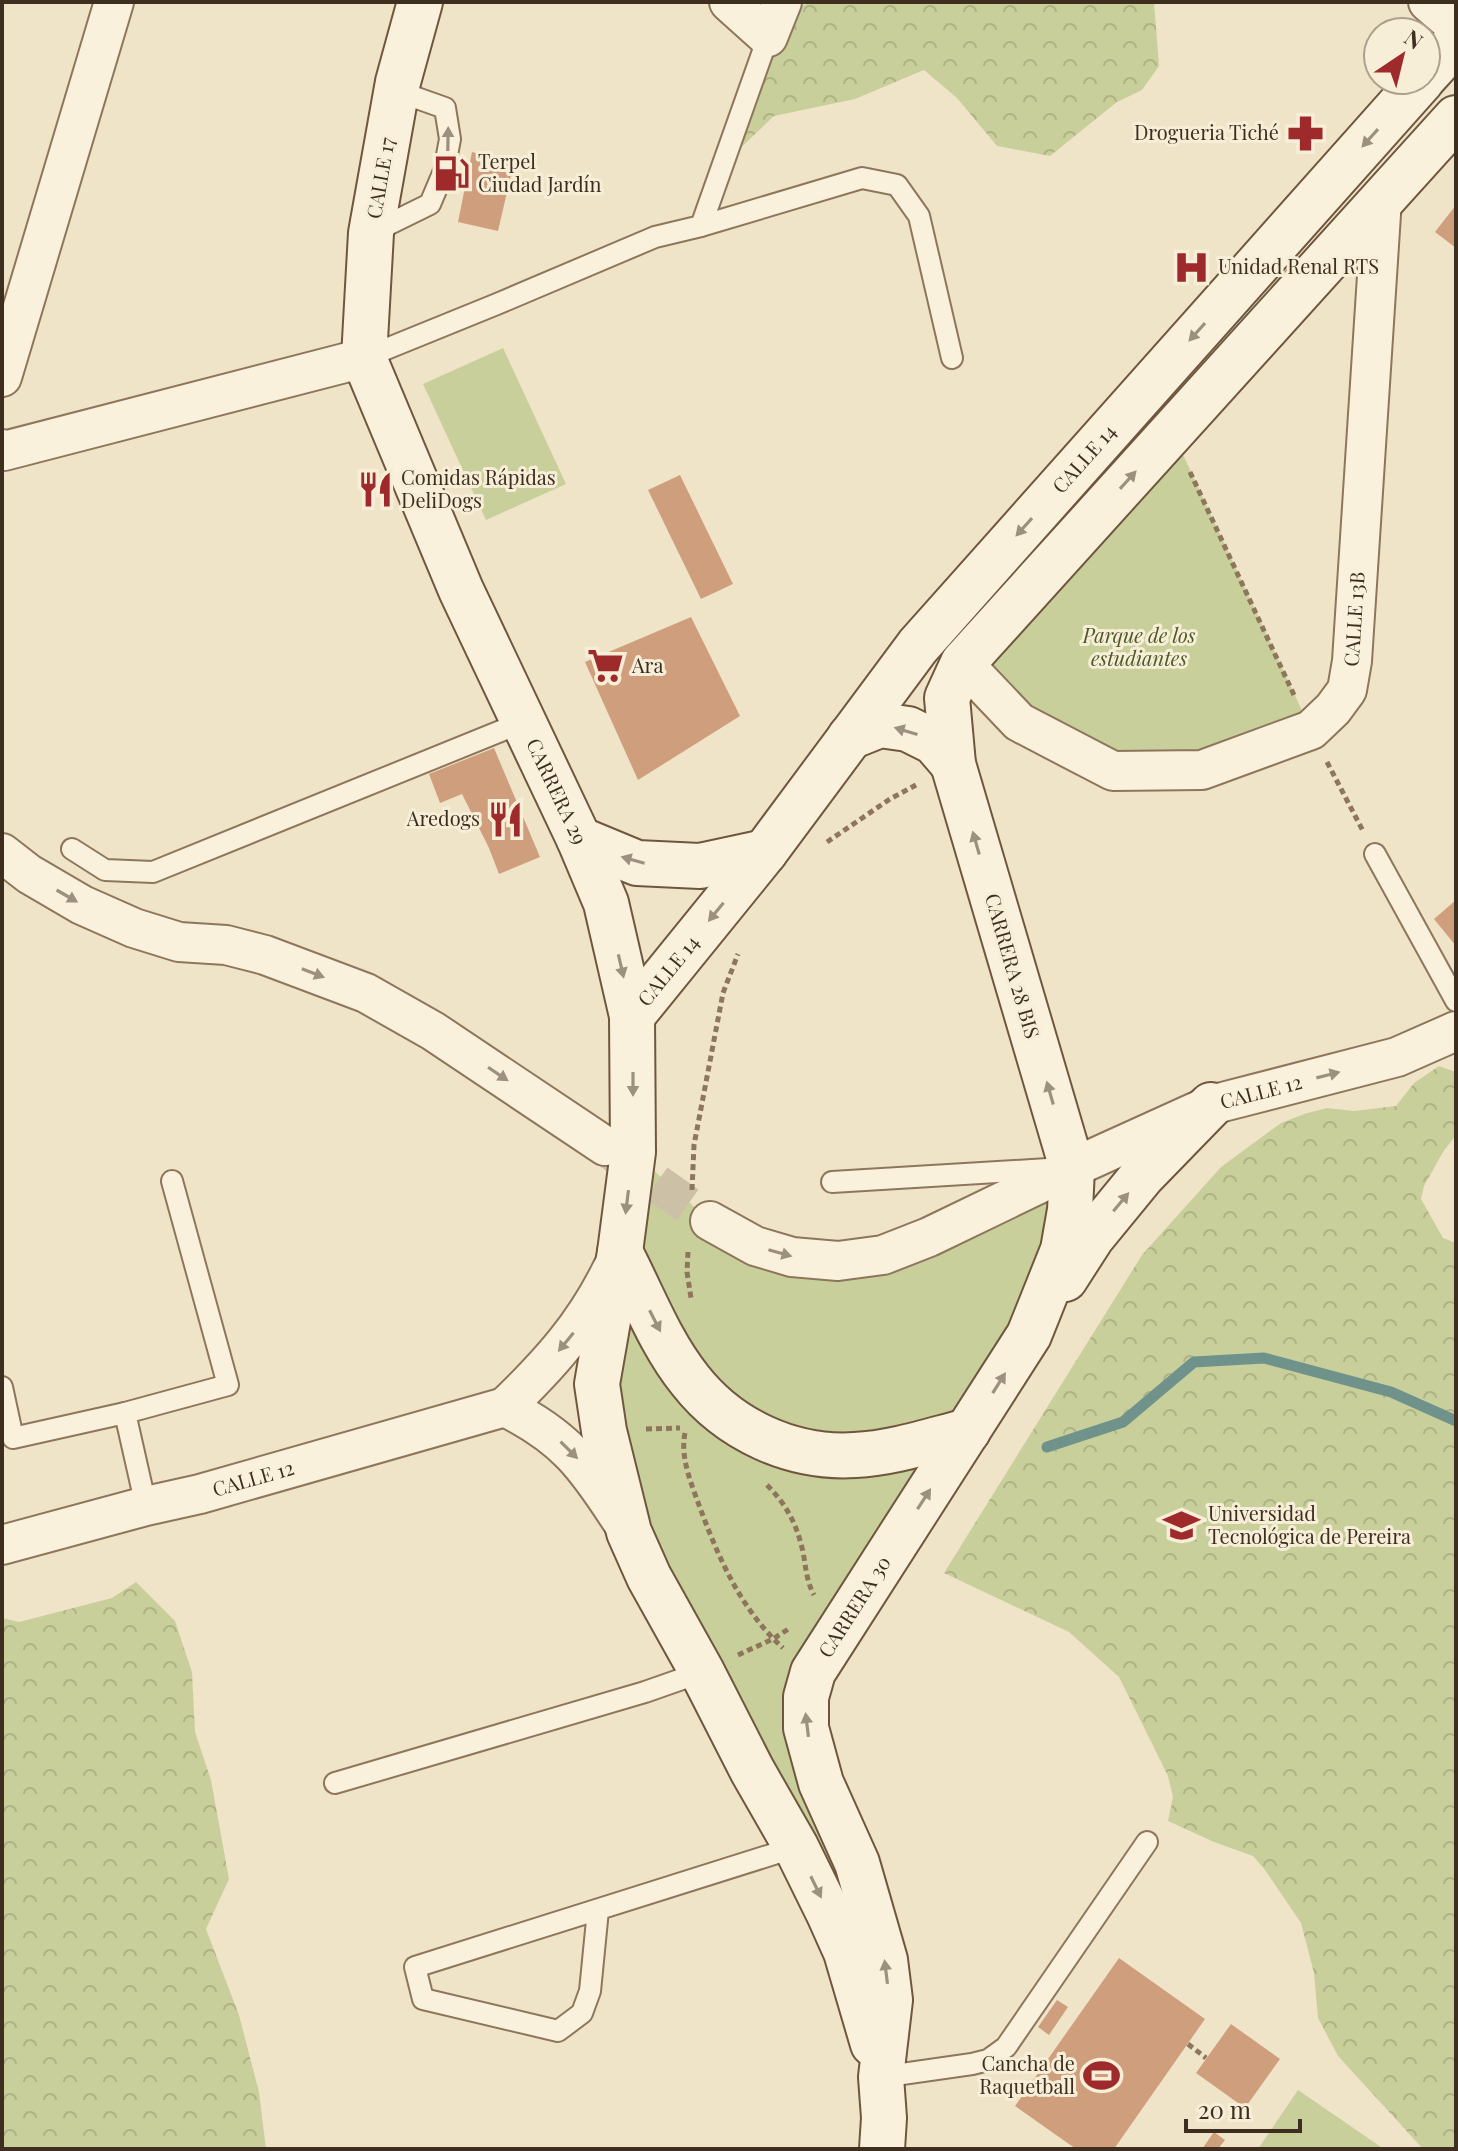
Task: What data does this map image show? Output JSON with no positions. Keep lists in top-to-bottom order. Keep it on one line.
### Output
{"streets":{"street":["CALLE 17","CALLE 14","CALLE 13B","CARRERA 29","CARRERA 28 BIS","CALLE 12","CARRERA 30"]},"crossings":[["CALLE 17","CARRERA 29"],["CALLE 14","CARRERA 29"],["CALLE 13B","CARRERA 28 BIS"],["CARRERA 29","CALLE 12"],["CARRERA 29","CARRERA 30"],["CARRERA 28 BIS","CALLE 12"],["CARRERA 28 BIS","CARRERA 30"],["CALLE 12","CARRERA 30"]],"one_way":["CARRERA 29","CARRERA 28 BIS"],"parks":["Parque de los estudiantes"],"places":{"pharmacy":["Drogueria Tiché"],"fuel station":["Terpel Ciudad Jardín"],"hospital":["Unidad Renal RTS"],"restaurant":["Comidas Rápidas DeliDogs","Aredogs"],"supermarket":["Ara"],"school or university":["Universidad Tecnológica de Pereira"],"sports":["Cancha de Raquetball"]},"scale_bar":"20 m","north":"top right"}
